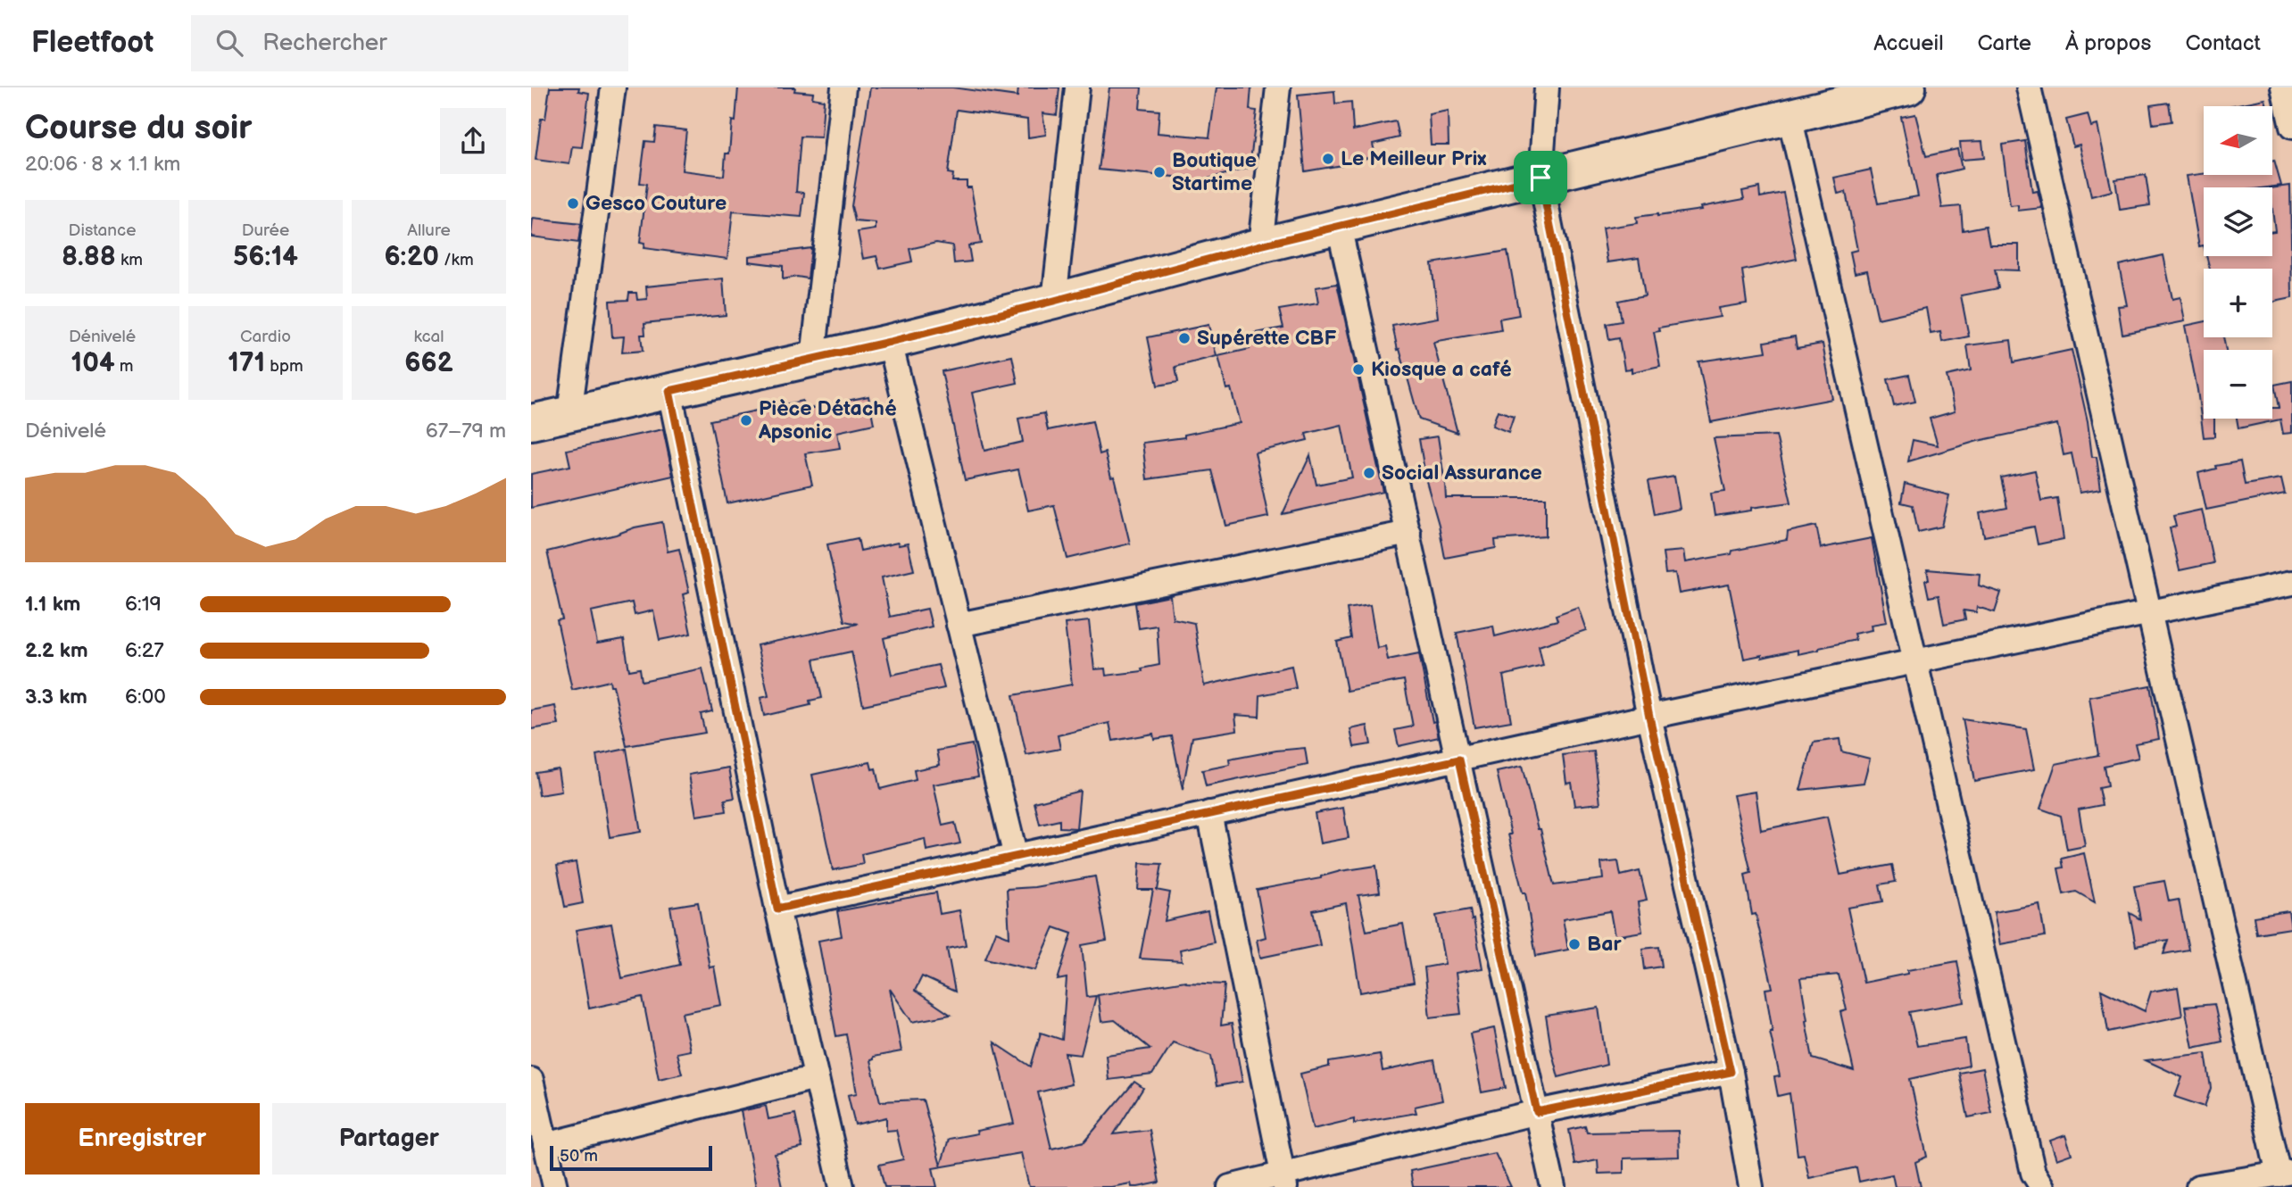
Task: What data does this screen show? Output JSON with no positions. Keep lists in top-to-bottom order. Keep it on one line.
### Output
{"places":["Le Meilleur Prix","Boutique Startime","Gesco Couture","Supérette CBF","Kiosque a café","Pièce Détaché Apsonic","Social Assurance","Bar"],"scale_bar":"50 m","north":"left","page":{"header":"Fleetfoot","search":"Rechercher","nav":["Accueil","Carte","À propos","Contact"],"heading":["Course du soir","20:06 · 8 × 1.1 km"],"map_buttons":["+","−"],"stats":[["Distance","8.88 km"],["Durée","56:14"],["Allure","6:20 /km"],["Dénivelé","104 m"],["Cardio","171 bpm"],["kcal","662"]],"chart":["Dénivelé","67–79 m"],"list":[{"name":"1.1 km","note":"6:19"},{"name":"2.2 km","note":"6:27"},{"name":"3.3 km","note":"6:00"}],"buttons":["Enregistrer","Partager"],"scale":"50 m"}}
